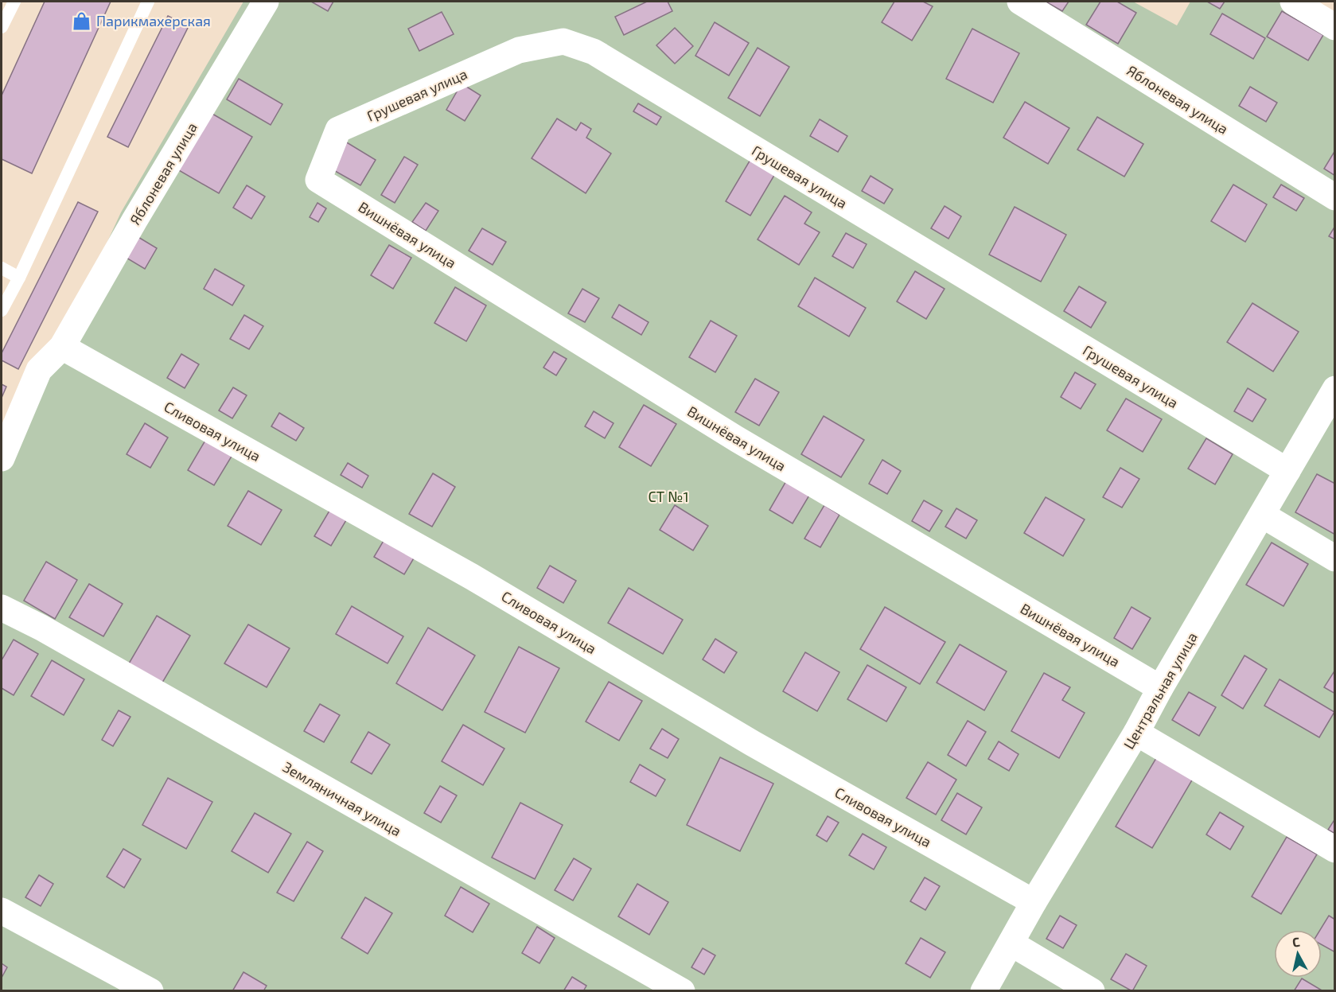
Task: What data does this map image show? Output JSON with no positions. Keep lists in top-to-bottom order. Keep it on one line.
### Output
{"streets":{"street":["Грушевая улица","Яблоневая улица","Вишнёвая улица","Сливовая улица","Центральная улица","Земляничная улица"]},"crossings":[["Грушевая улица","Вишнёвая улица"],["Грушевая улица","Центральная улица"],["Яблоневая улица","Сливовая улица"],["Вишнёвая улица","Центральная улица"],["Сливовая улица","Центральная улица"]],"parks":["СТ №1"],"places":{"shop":["Парикмахерская"]},"north":"top"}
